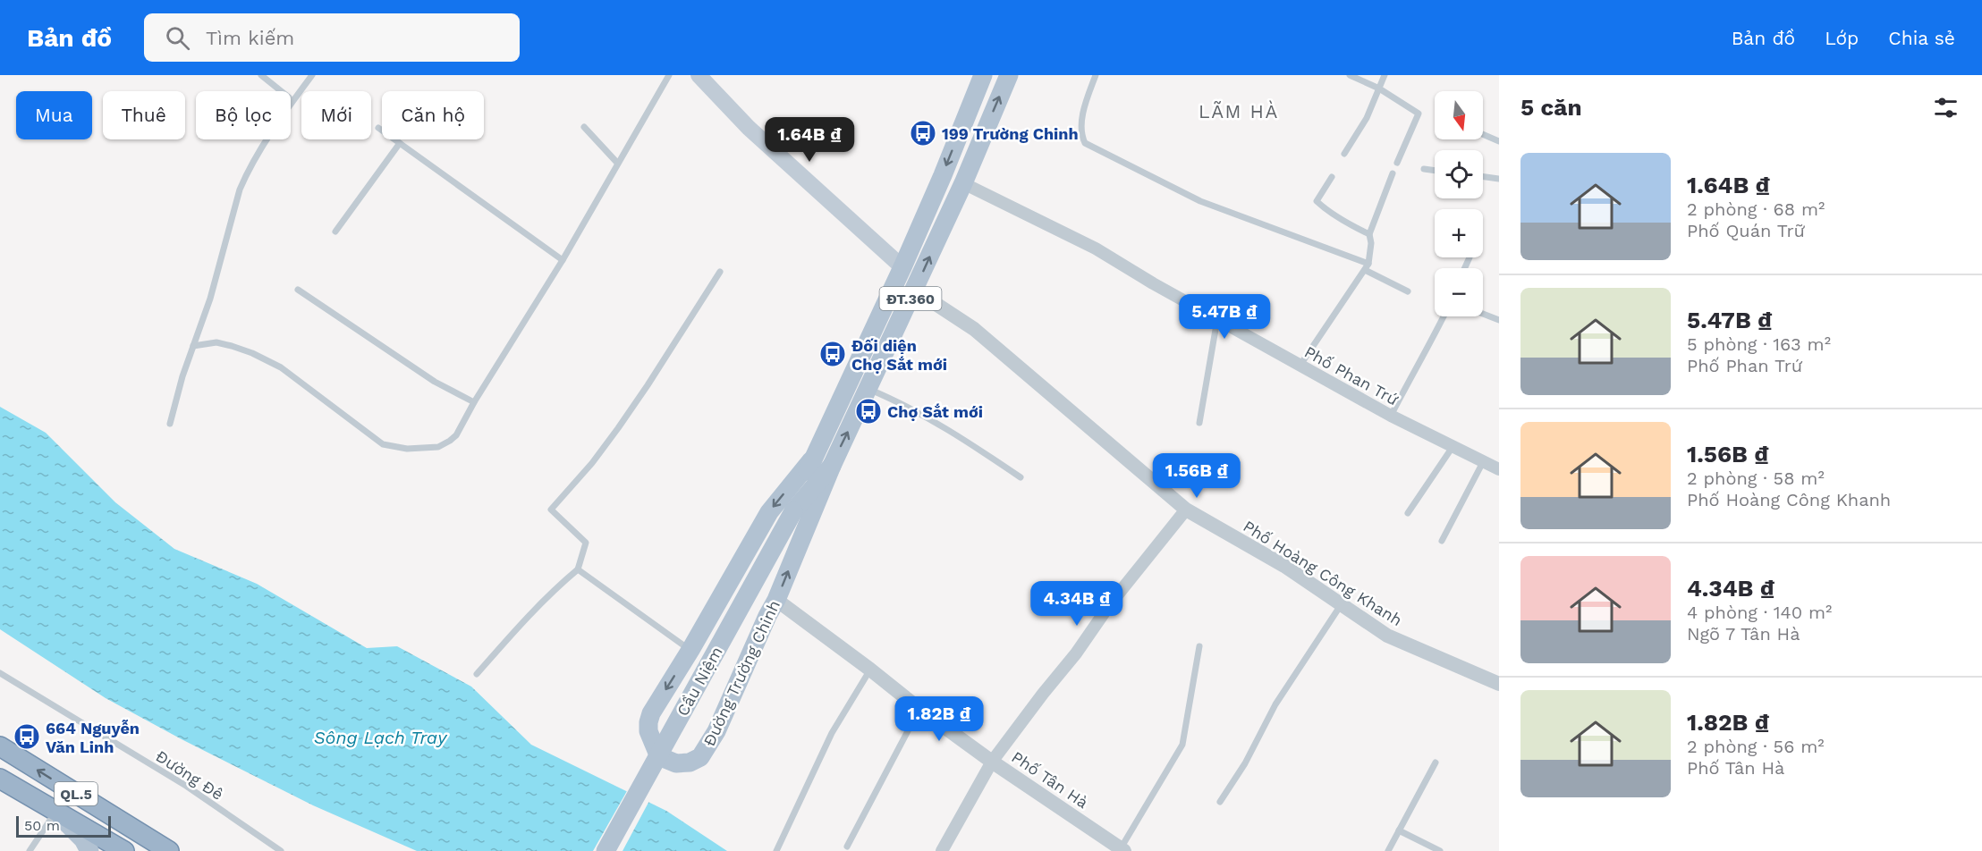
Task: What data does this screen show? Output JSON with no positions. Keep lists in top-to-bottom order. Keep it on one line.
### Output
{"streets":{"highway":["QL.5"],"main road":["ĐT.360","Đường Trường Chinh","Cầu Niệm"],"street":["Phố Phan Trứ","Phố Hoàng Công Khanh","Phố Tân Hà"],"lane":["Đường Đê"]},"crossings":[["ĐT.360","Phố Phan Trứ"],["ĐT.360","Phố Hoàng Công Khanh"],["ĐT.360","Đường Trường Chinh"],["ĐT.360","Cầu Niệm"],["Đường Trường Chinh","Phố Tân Hà"]],"districts":["LÃM HÀ"],"water":["Sông Lạch Tray"],"places":{"bus stop":["199 Trường Chinh","Đối diện Chợ Sắt mới","Chợ Sắt mới","664 Nguyễn Văn Linh"]},"scale_bar":"50 m","north":"bottom","page":{"header":"Bản đồ","search":"Tìm kiếm","nav":["Bản đồ","Lớp","Chia sẻ"],"heading":"5 căn","map_buttons":["+","−"],"chip":["Mua","Thuê","Bộ lọc","Mới","Căn hộ"],"price":["1.64B ₫","5.47B ₫","1.56B ₫","4.34B ₫","1.82B ₫"],"list":[{"name":"1.64B ₫","note":"2 phòng · 68 m² · Phố Quán Trữ"},{"name":"5.47B ₫","note":"5 phòng · 163 m² · Phố Phan Trứ"},{"name":"1.56B ₫","note":"2 phòng · 58 m² · Phố Hoàng Công Khanh"},{"name":"4.34B ₫","note":"4 phòng · 140 m² · Ngõ 7 Tân Hà"},{"name":"1.82B ₫","note":"2 phòng · 56 m² · Phố Tân Hà"}],"scale":"50 m"}}
